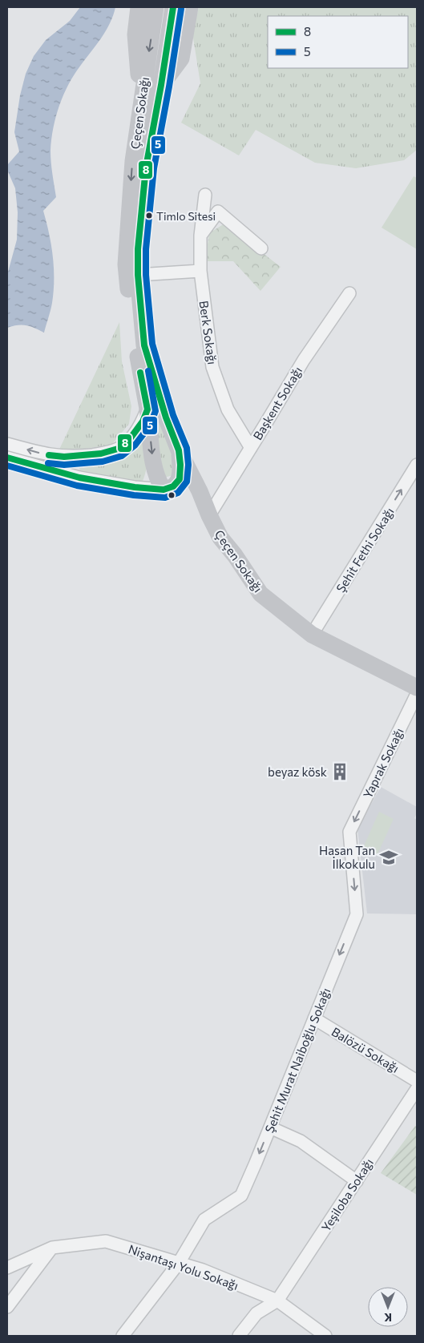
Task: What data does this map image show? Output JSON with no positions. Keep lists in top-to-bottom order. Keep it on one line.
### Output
{"streets":{"main road":["Çeçen Sokağı"],"street":["Berk Sokağı","Başkent Sokağı","Şehit Fethi Sokağı","Yaprak Sokağı","Balözü Sokağı","Şehit Murat Naiboğlu Sokağı","Yeşiloba Sokağı","Nişantaşı Yolu Sokağı"]},"crossings":[["Çeçen Sokağı","Başkent Sokağı"],["Çeçen Sokağı","Şehit Fethi Sokağı"],["Berk Sokağı","Başkent Sokağı"],["Yaprak Sokağı","Şehit Murat Naiboğlu Sokağı"],["Balözü Sokağı","Şehit Murat Naiboğlu Sokağı"],["Şehit Murat Naiboğlu Sokağı","Nişantaşı Yolu Sokağı"],["Yeşiloba Sokağı","Nişantaşı Yolu Sokağı"]],"one_way":["Şehit Fethi Sokağı","Yaprak Sokağı","Şehit Murat Naiboğlu Sokağı"],"places":{"other":["Timlo Sitesi"],"building":["beyaz kösk"],"school or university":["Hasan Tan İlkokulu"]},"lines":["transit line 8","transit line 5"],"legend":["8","5"],"north":"bottom"}
